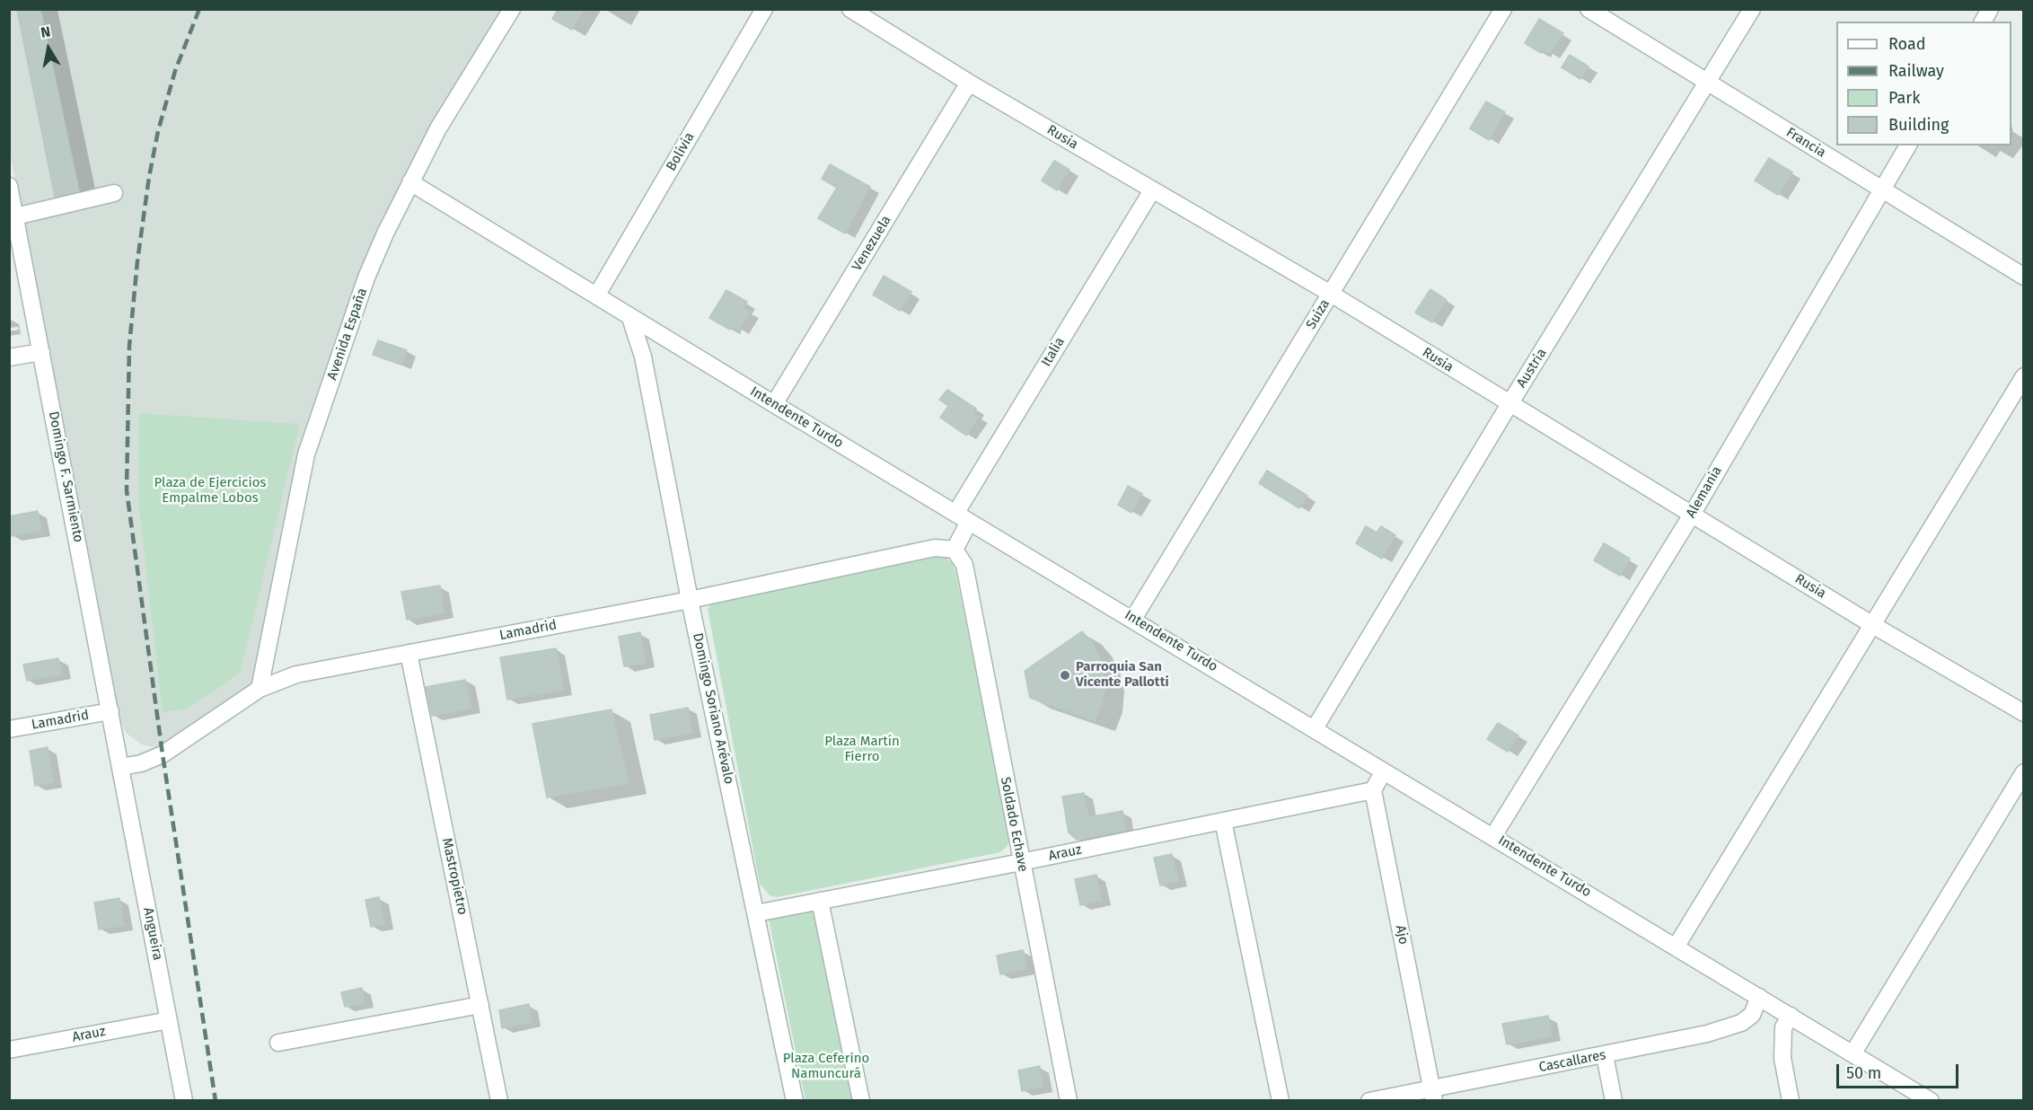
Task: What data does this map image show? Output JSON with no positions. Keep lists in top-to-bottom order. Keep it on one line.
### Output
{"streets":{"street":["Rusia","Francia","Bolivia","Venezuela","Suiza","Avenida España","Italia","Austria","Intendente Turdo","Domingo F. Sarmiento","Alemania","Lamadrid","Domingo Soriano Arévalo","Soldado Echave","Arauz","Mastropietro","Angueira","Ajo","Cascallares"]},"crossings":[["Rusia","Venezuela"],["Rusia","Suiza"],["Rusia","Italia"],["Rusia","Austria"],["Rusia","Alemania"],["Francia","Austria"],["Francia","Alemania"],["Bolivia","Intendente Turdo"],["Venezuela","Intendente Turdo"],["Suiza","Intendente Turdo"],["Avenida España","Intendente Turdo"],["Avenida España","Lamadrid"],["Italia","Intendente Turdo"],["Italia","Lamadrid"],["Italia","Soldado Echave"],["Austria","Intendente Turdo"],["Intendente Turdo","Alemania"],["Intendente Turdo","Domingo Soriano Arévalo"],["Intendente Turdo","Cascallares"],["Domingo F. Sarmiento","Lamadrid"],["Domingo F. Sarmiento","Angueira"],["Lamadrid","Domingo Soriano Arévalo"],["Lamadrid","Soldado Echave"],["Lamadrid","Mastropietro"],["Lamadrid","Angueira"],["Domingo Soriano Arévalo","Arauz"],["Soldado Echave","Arauz"],["Arauz","Angueira"],["Arauz","Ajo"],["Ajo","Cascallares"]],"parks":["Plaza de Ejercicios Empalme Lobos","Plaza Martín Fierro","Plaza Ceferino Namuncurá"],"places":["Parroquia San Vicente Pallotti"],"legend":["Road","Railway","Park","Building"],"scale_bar":"50 m","north":"top"}
